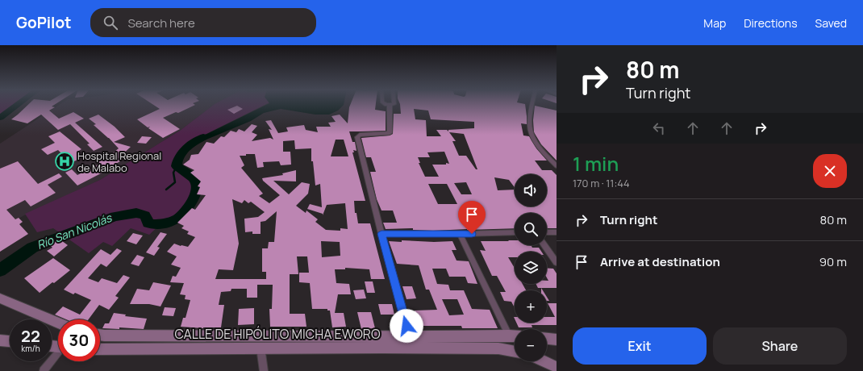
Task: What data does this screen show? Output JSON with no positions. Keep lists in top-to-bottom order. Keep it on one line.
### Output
{"streets":{"main road":["CALLE DE HIPÓLITO MICHA EWORO"]},"water":["Río San Nicolás"],"places":{"hospital":["Hospital Regional de Malabo"]},"page":{"header":"GoPilot","search":"Search here","nav":["Map","Directions","Saved"],"turn":["80 m","Turn right"],"heading":["1 min","170 m · 11:44"],"map_buttons":["+","−"],"list":[{"name":"Turn right","value":"80 m"},{"name":"Arrive at destination","value":"90 m"}],"speed":"22 km/h","limit":"30","buttons":["Exit","Share"]}}
